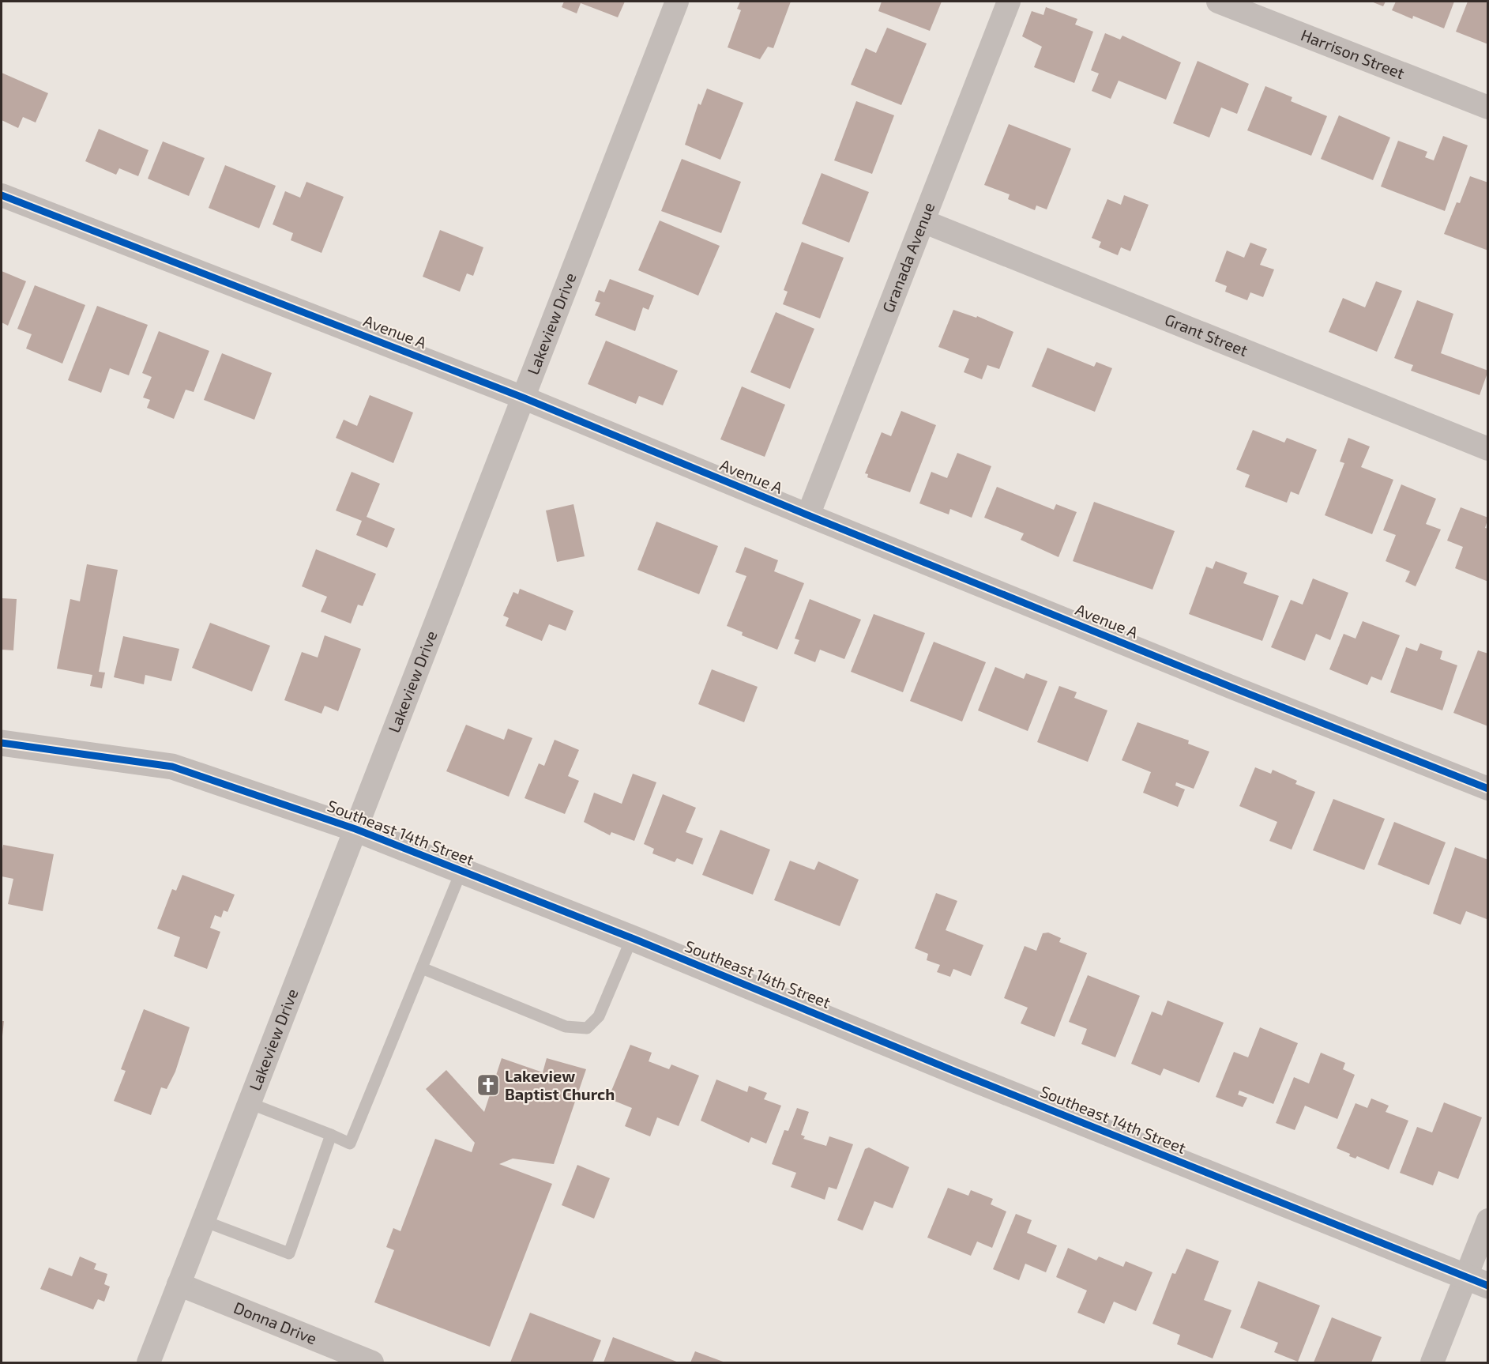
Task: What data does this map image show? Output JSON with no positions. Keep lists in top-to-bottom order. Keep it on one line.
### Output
{"streets":{"street":["Harrison Street","Granada Avenue","Lakeview Drive","Avenue A","Grant Street","Southeast 14th Street","Donna Drive"]},"crossings":[["Granada Avenue","Avenue A"],["Granada Avenue","Grant Street"],["Lakeview Drive","Avenue A"],["Lakeview Drive","Southeast 14th Street"],["Lakeview Drive","Donna Drive"]],"places":{"church":["Lakeview Baptist Church"]}}
